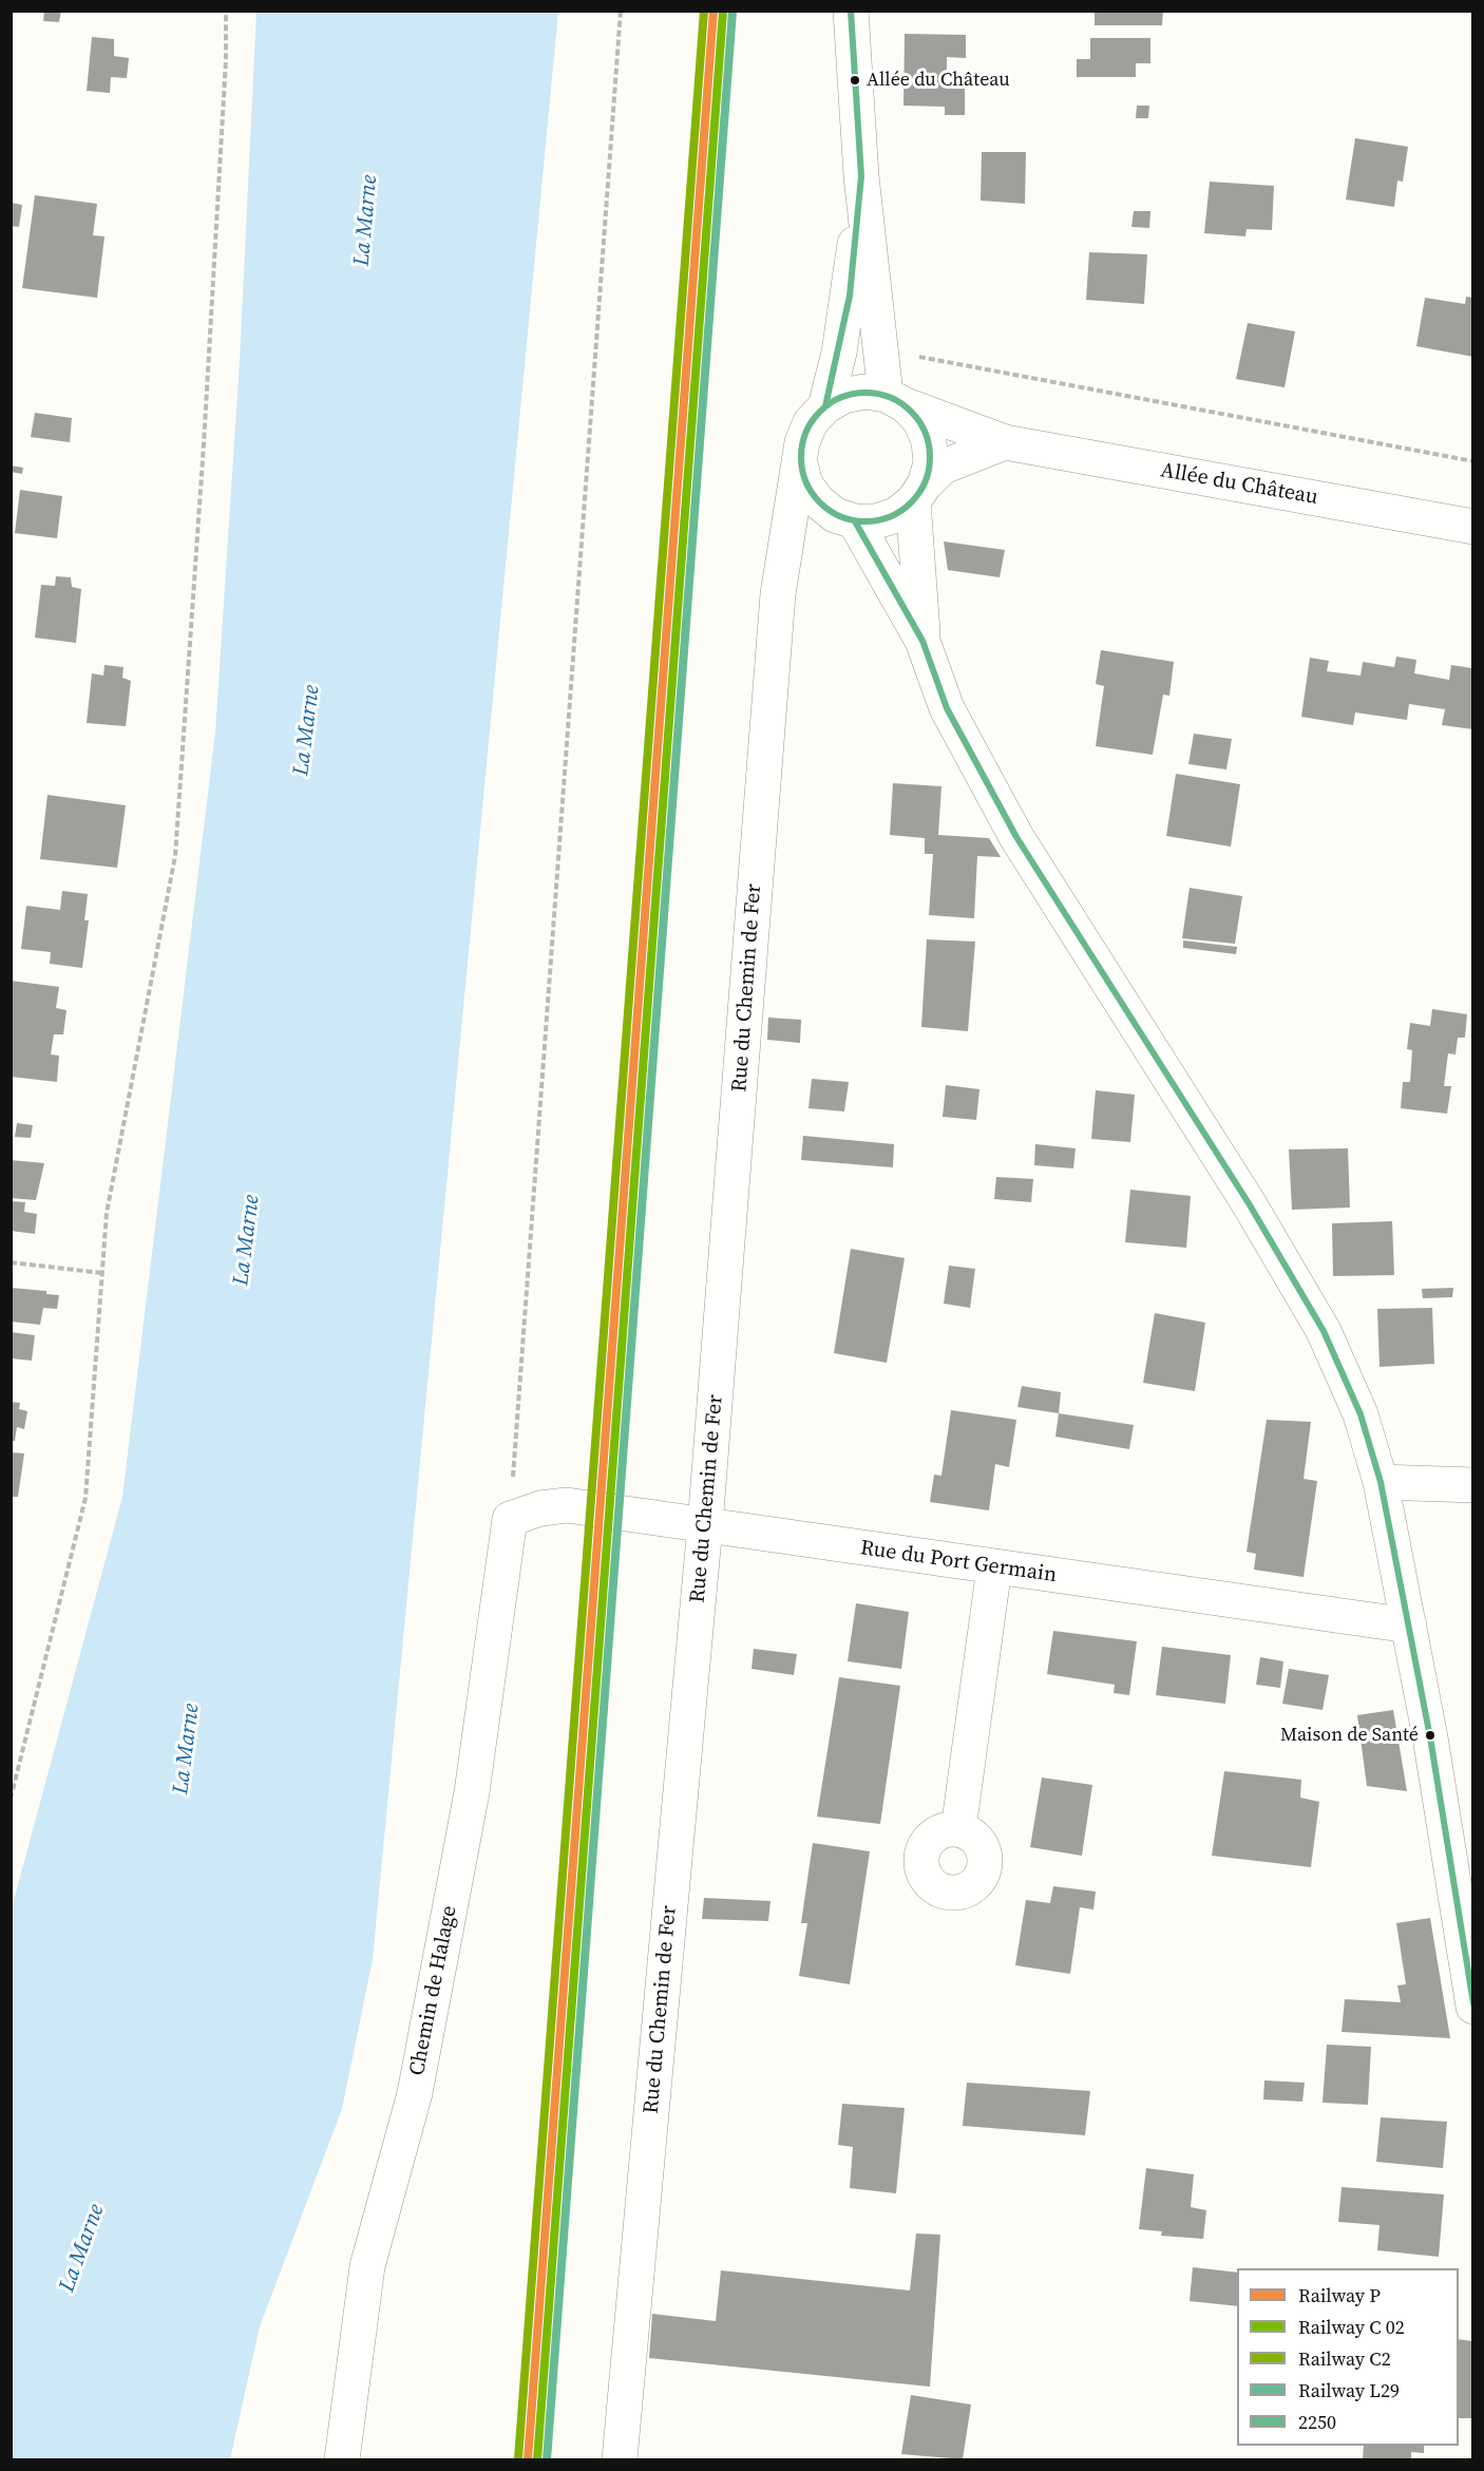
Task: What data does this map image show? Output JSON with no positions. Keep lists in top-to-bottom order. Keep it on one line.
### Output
{"streets":{"street":["Allée du Château","Rue du Chemin de Fer","Rue du Port Germain","Chemin de Halage"]},"crossings":[["Allée du Château","Rue du Chemin de Fer"],["Rue du Chemin de Fer","Rue du Port Germain"],["Rue du Port Germain","Chemin de Halage"]],"water":["La Marne"],"places":["Allée du Château","Maison de Santé"],"lines":["rail line P","rail line C2","transit line 2250","rail line L29"],"legend":["Railway P","Railway C 02","Railway C2","Railway L29","2250"]}
